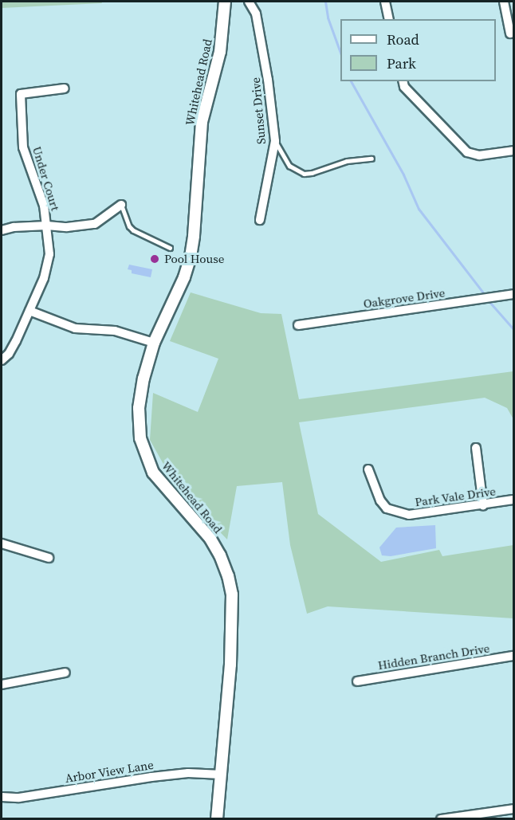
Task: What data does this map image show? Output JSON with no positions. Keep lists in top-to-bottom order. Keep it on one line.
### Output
{"streets":{"street":["Whitehead Road","Sunset Drive","Under Court","Oakgrove Drive","Park Vale Drive","Hidden Branch Drive","Arbor View Lane"]},"crossings":[["Whitehead Road","Arbor View Lane"]],"places":["Pool House"],"legend":["Road","Park"]}
